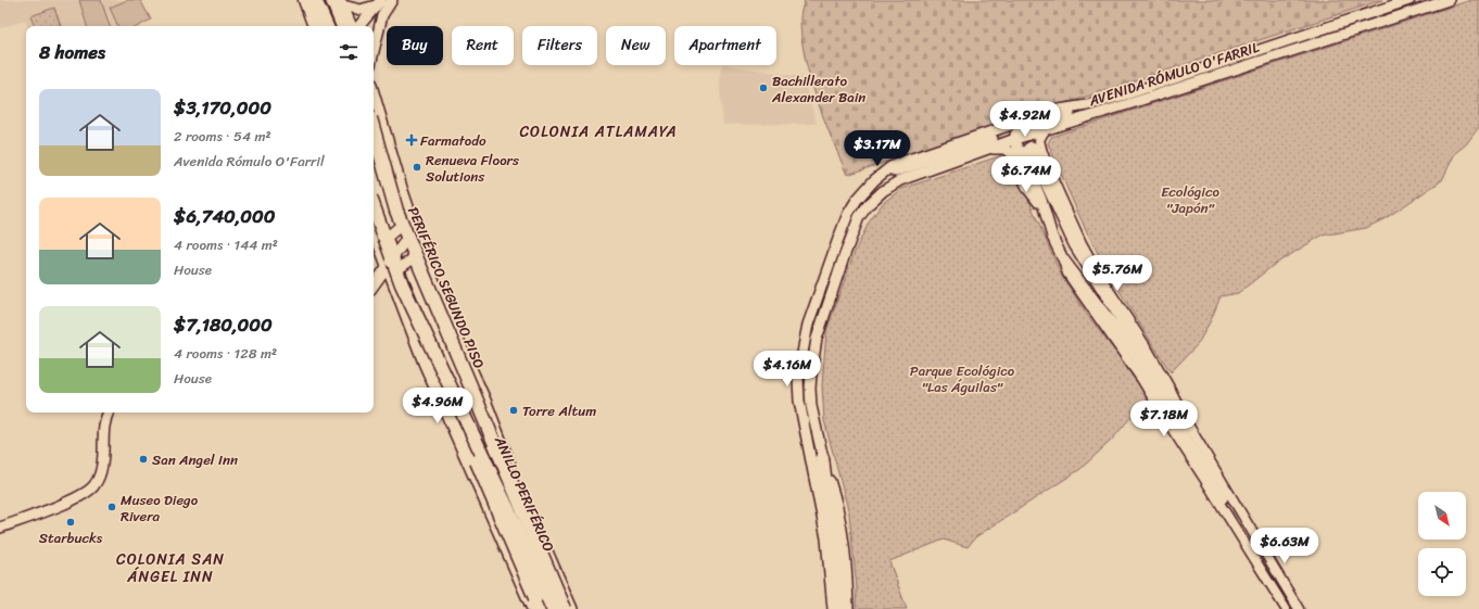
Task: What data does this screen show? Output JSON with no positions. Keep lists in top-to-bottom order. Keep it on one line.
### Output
{"streets":{"highway":["PERIFÉRICO SEGUNDO PISO","ANILLO PERIFÉRICO"],"main road":["AVENIDA RÓMULO O'FARRIL"]},"districts":["COLONIA ATLAMAYA","COLONIA SAN ÁNGEL INN"],"parks":["Ecológico \"Japón\"","Parque Ecológico \"Las Águilas\""],"places":{"other":["Bachillerato Alexander Bain","Renueva Floors Solutions","Torre Altum","San Angel Inn","Museo Diego Rivera","Starbucks"],"health":["Farmatodo"]},"north":"bottom right","page":{"chip":["Buy","Rent","Filters","New","Apartment"],"heading":"8 homes","list":[{"name":"$3,170,000","note":"2 rooms · 54 m² · Avenida Rómulo O'Farril"},{"name":"$6,740,000","note":"4 rooms · 144 m² · House"},{"name":"$7,180,000","note":"4 rooms · 128 m² · House"}],"price":["$4.92M","$3.17M","$6.74M","$5.76M","$4.16M","$4.96M","$7.18M","$6.63M"]}}
